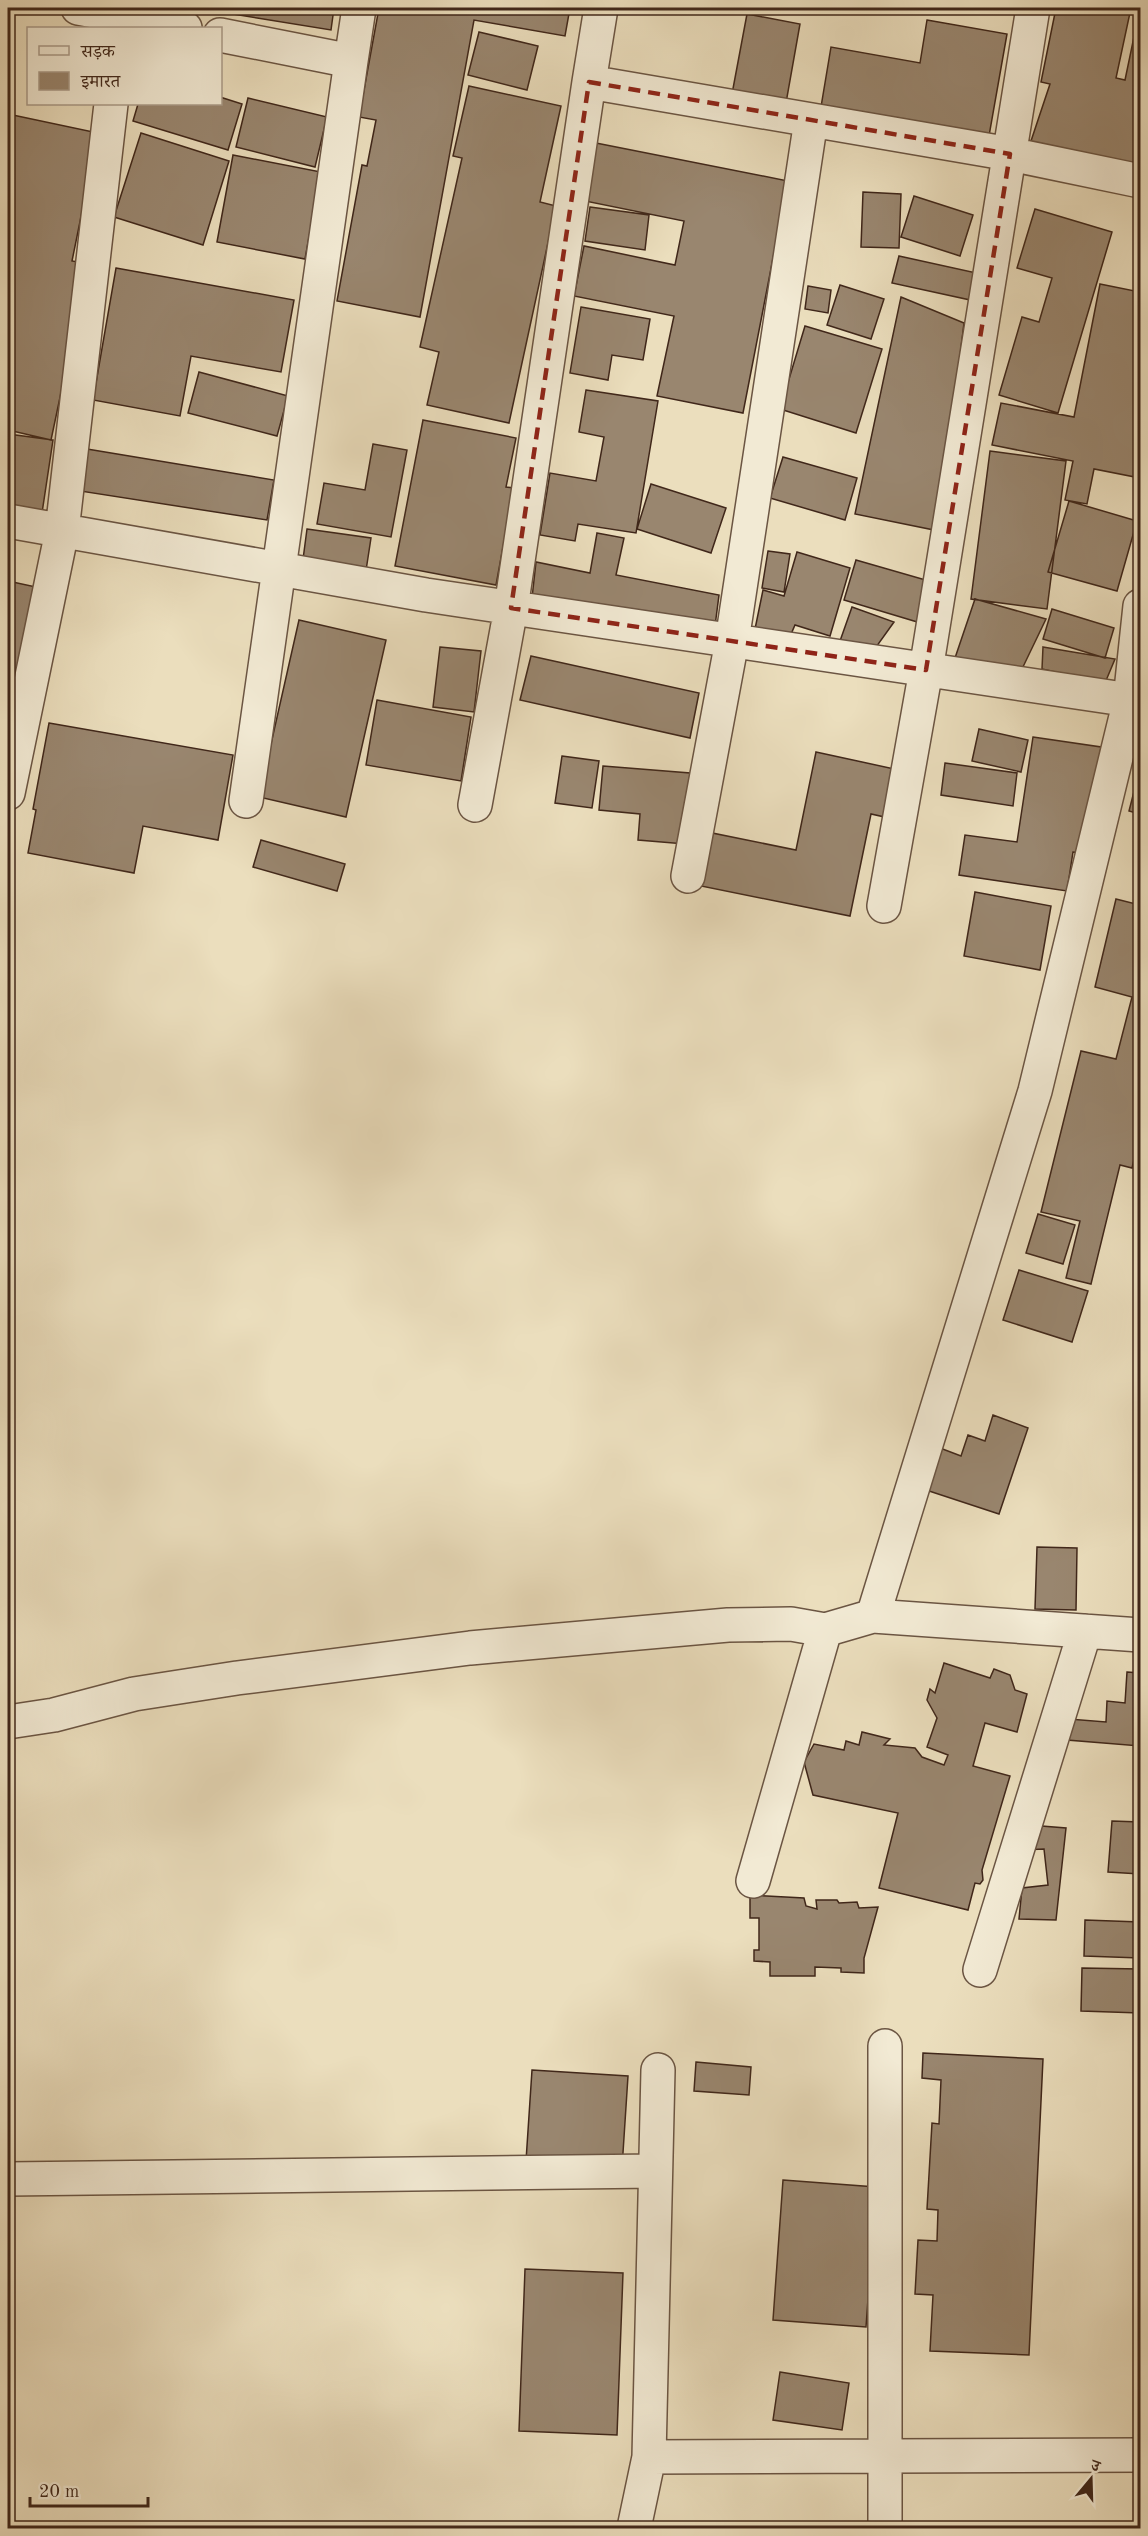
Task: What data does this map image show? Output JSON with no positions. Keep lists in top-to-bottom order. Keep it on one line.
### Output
{"legend":["सड़क","इमारत"],"scale_bar":"20 m","north":"top"}
